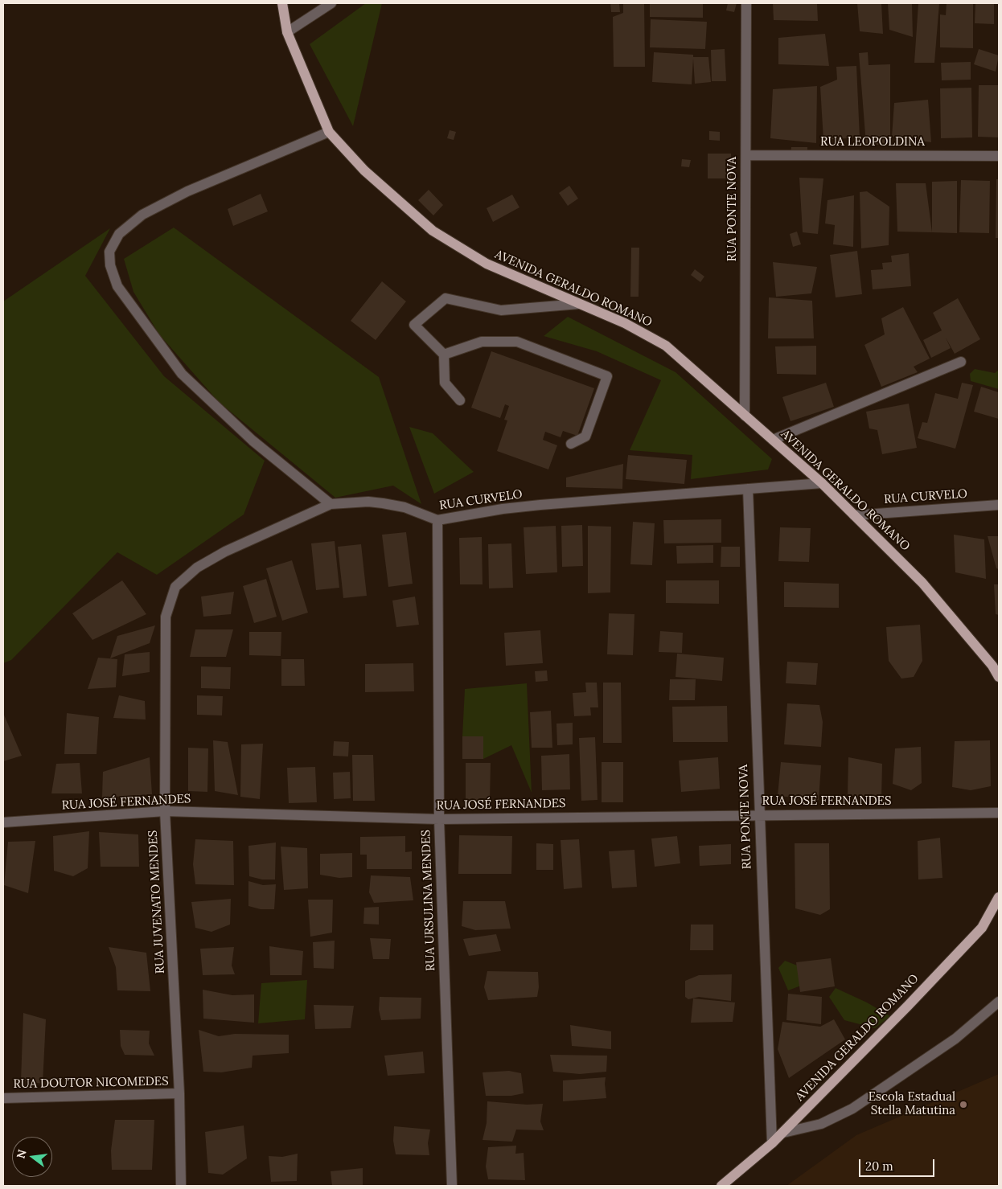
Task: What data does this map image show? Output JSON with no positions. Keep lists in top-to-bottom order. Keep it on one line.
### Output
{"streets":{"main road":["AVENIDA GERALDO ROMANO"],"street":["RUA LEOPOLDINA","RUA PONTE NOVA","RUA CURVELO","RUA JOSÉ FERNANDES","RUA URSULINA MENDES","RUA JUVENATO MENDES","RUA DOUTOR NICOMEDES"]},"crossings":[["RUA LEOPOLDINA","RUA PONTE NOVA"],["RUA PONTE NOVA","AVENIDA GERALDO ROMANO"],["RUA PONTE NOVA","RUA CURVELO"],["RUA PONTE NOVA","RUA JOSÉ FERNANDES"],["AVENIDA GERALDO ROMANO","RUA CURVELO"],["RUA CURVELO","RUA URSULINA MENDES"],["RUA CURVELO","RUA JUVENATO MENDES"],["RUA JOSÉ FERNANDES","RUA URSULINA MENDES"],["RUA JOSÉ FERNANDES","RUA JUVENATO MENDES"],["RUA JUVENATO MENDES","RUA DOUTOR NICOMEDES"]],"places":["Escola Estadual Stella Matutina"],"scale_bar":"20 m","north":"left"}
